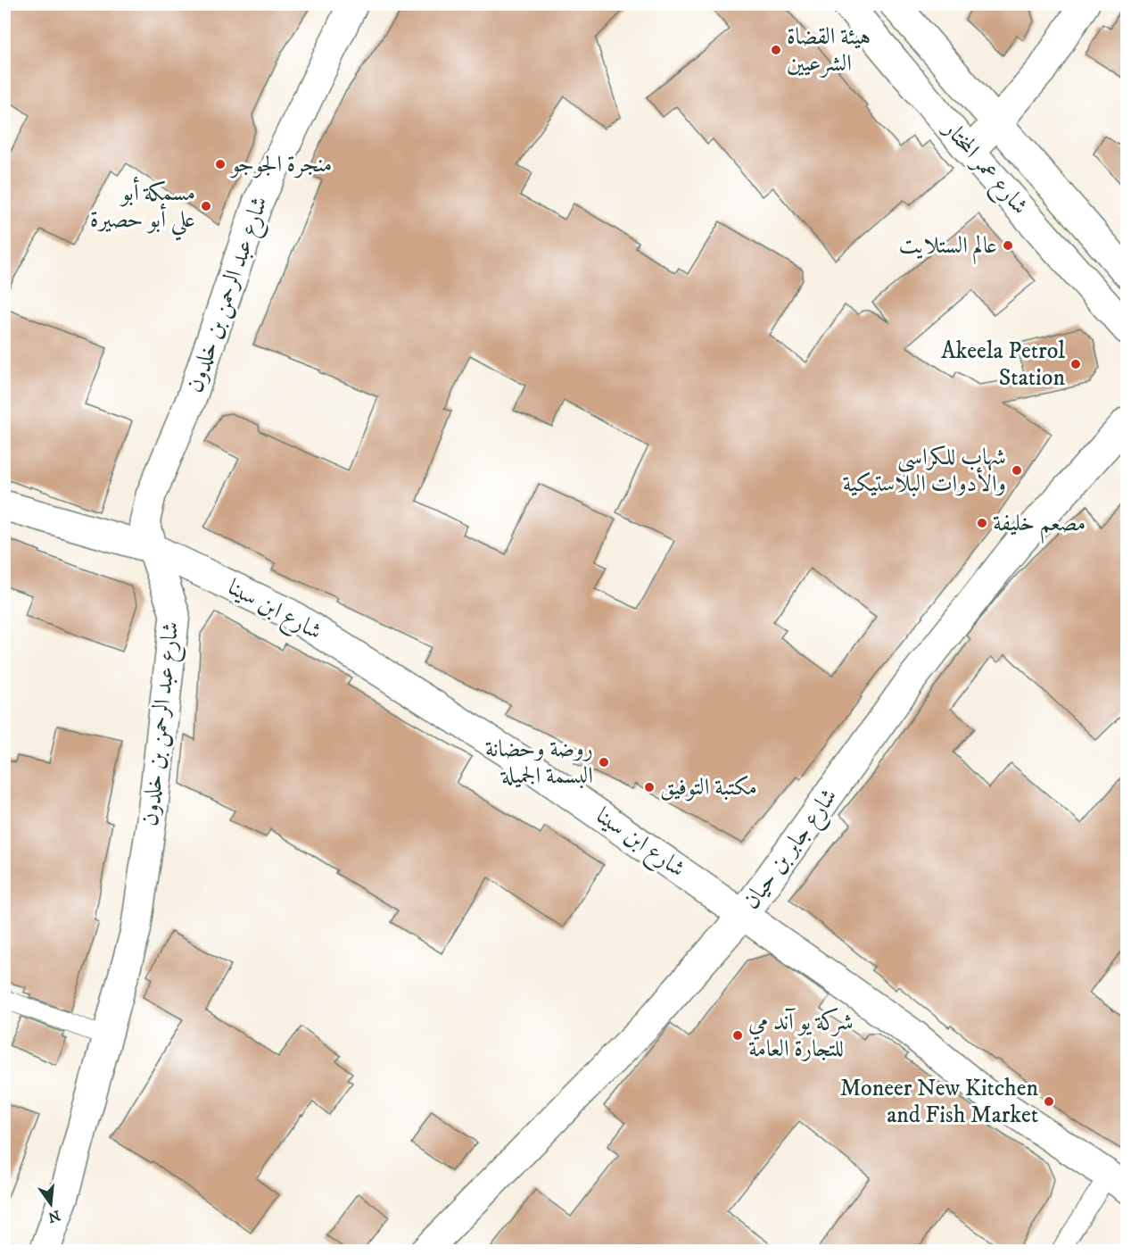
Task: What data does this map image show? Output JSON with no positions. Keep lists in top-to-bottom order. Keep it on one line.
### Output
{"streets":{"street":["شارع عمر المختار","شارع عبد الرحمن بن خلدون","شارع ابن سينا","شارع جابر بن حيان"]},"crossings":[["شارع عبد الرحمن بن خلدون","شارع ابن سينا"],["شارع ابن سينا","شارع جابر بن حيان"]],"places":["هيئة القضاة الشرعيين","منجرة الجوجو","مسمكة أبو علي أبو حصيرة","عالم الستلايت","Akeela Petrol Station","شهاب للكراسي والأدوات البلاستيكية","مصعم خليفة","روضة وحضانة البسمة الجميلة","مكتبة التوفيق","شركة يو آند مي للتجارة العامة","Moneer New Kitchen and Fish Market"],"north":"bottom"}
